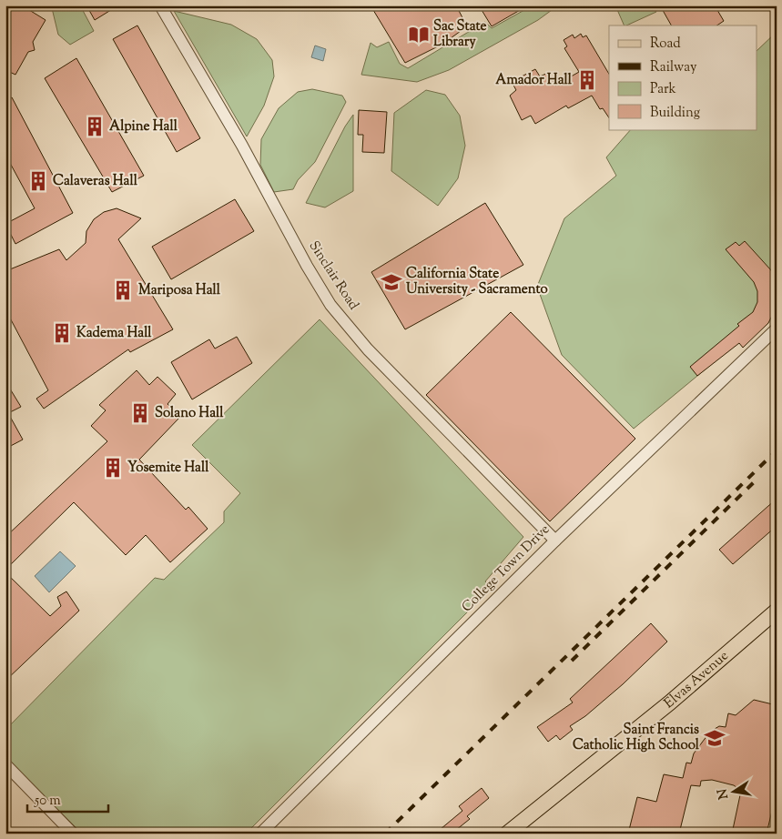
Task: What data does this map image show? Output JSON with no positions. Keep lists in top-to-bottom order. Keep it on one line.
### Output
{"streets":{"main road":["Elvas Avenue"],"street":["Sinclair Road","College Town Drive"]},"crossings":[["Sinclair Road","College Town Drive"]],"places":{"library":["Sac State Library"],"building":["Amador Hall","Alpine Hall","Calaveras Hall","Mariposa Hall","Kadema Hall","Solano Hall","Yosemite Hall"],"school or university":["California State University - Sacramento","Saint Francis Catholic High School"]},"legend":["Road","Railway","Park","Building"],"scale_bar":"50 m","north":"left"}
